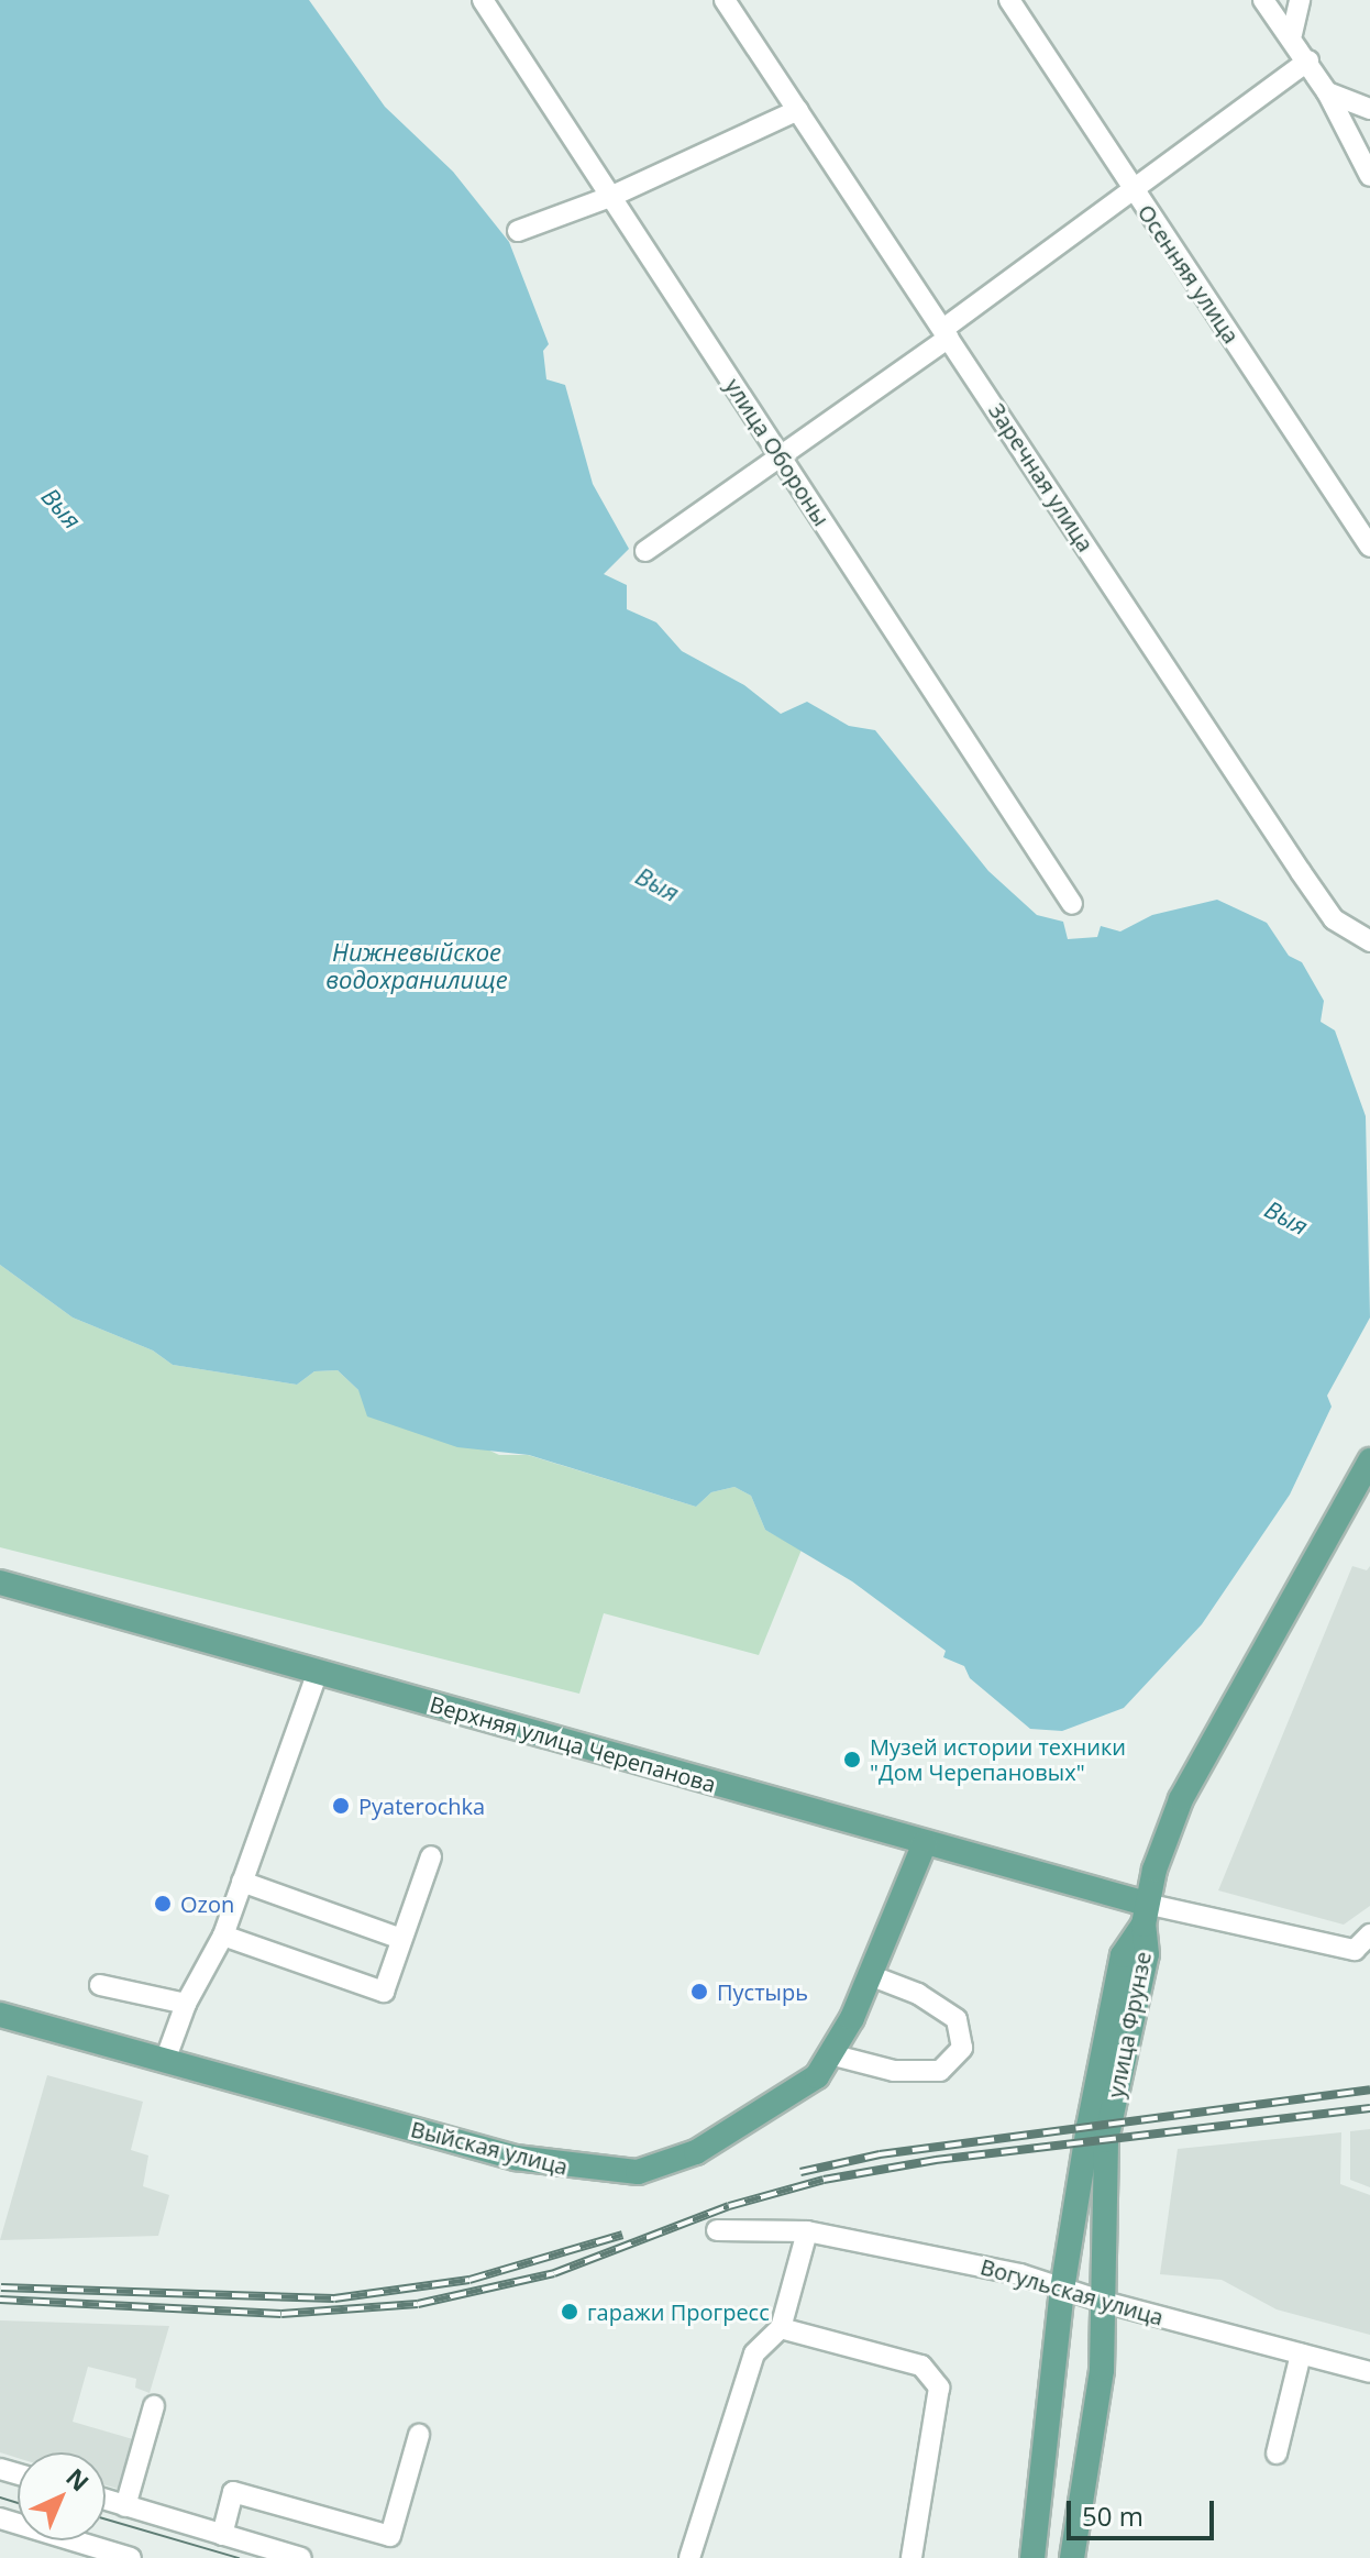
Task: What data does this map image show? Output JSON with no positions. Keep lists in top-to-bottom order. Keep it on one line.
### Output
{"streets":{"main road":["Верхняя улица Черепанова","улица Фрунзе","Выйская улица"],"street":["Осенняя улица","улица Обороны","Заречная улица","Вогульская улица"]},"crossings":[["Верхняя улица Черепанова","улица Фрунзе"],["Верхняя улица Черепанова","Выйская улица"],["улица Фрунзе","Вогульская улица"]],"water":["Выя","Нижневыйское водохранилище"],"places":["Музей истории техники \"Дом Черепановых\"","Pyaterochka","Ozon","Пустырь","гаражи Прогресс"],"scale_bar":"50 m","north":"top right"}
